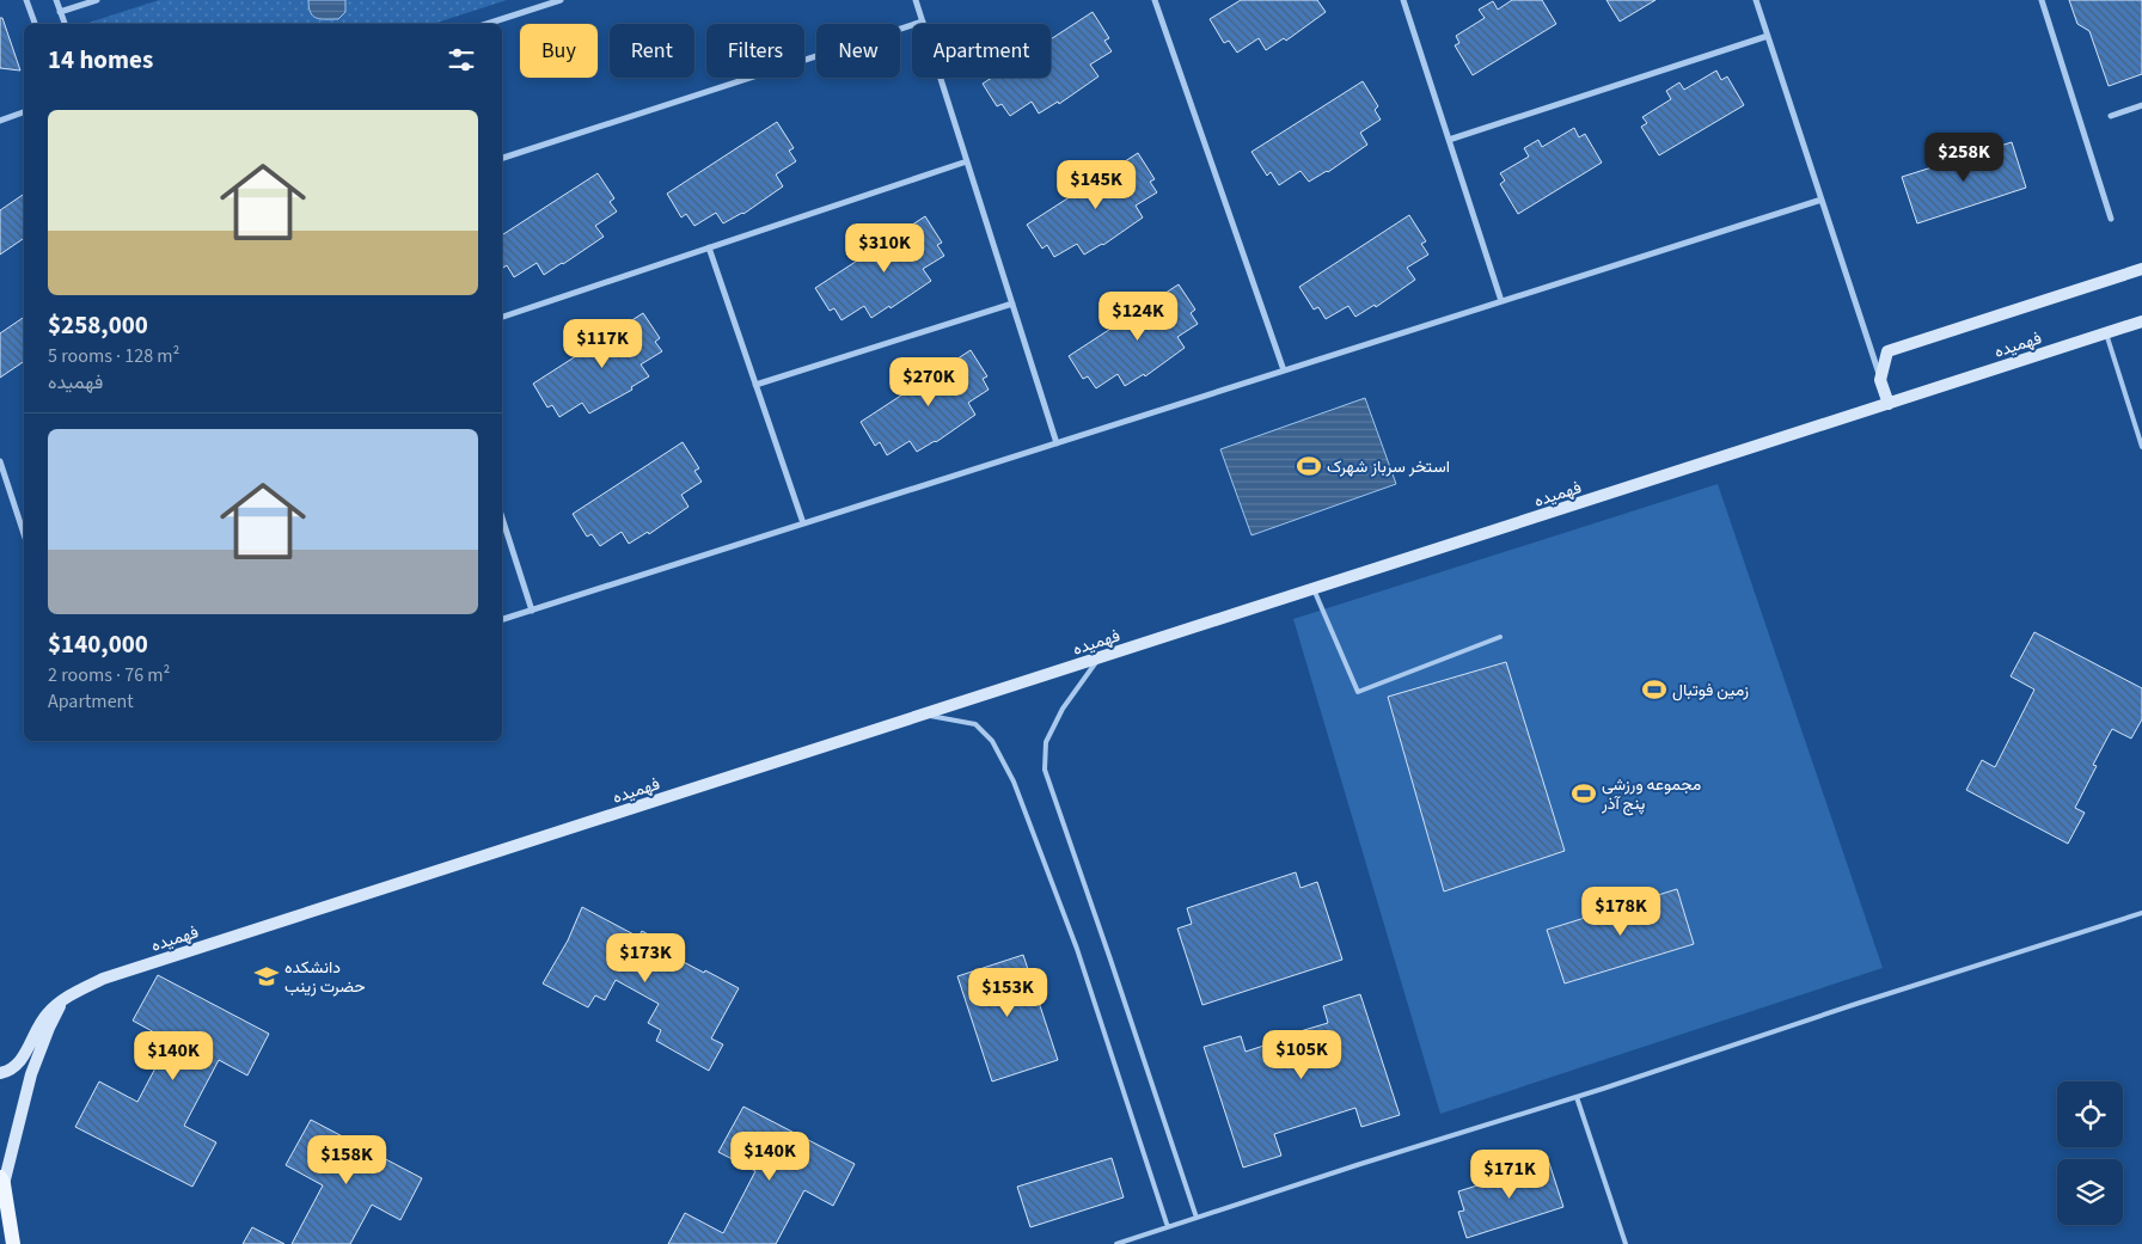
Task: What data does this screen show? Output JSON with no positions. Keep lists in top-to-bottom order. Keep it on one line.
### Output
{"streets":{"main road":["فهمیده"]},"places":{"sports":["استخر سرباز شهرک","زمین فوتبال","مجموعه ورزشی پنج آذر"],"school or university":["دانشکده حضرت زینب"]},"page":{"chip":["Buy","Rent","Filters","New","Apartment"],"heading":"14 homes","list":[{"name":"$258,000","note":"5 rooms · 128 m² · فهمیده"},{"name":"$140,000","note":"2 rooms · 76 m² · Apartment"}],"price":["$258K","$145K","$310K","$124K","$117K","$270K","$178K","$173K","$153K","$105K","$140K","$140K","$158K","$171K"]}}
